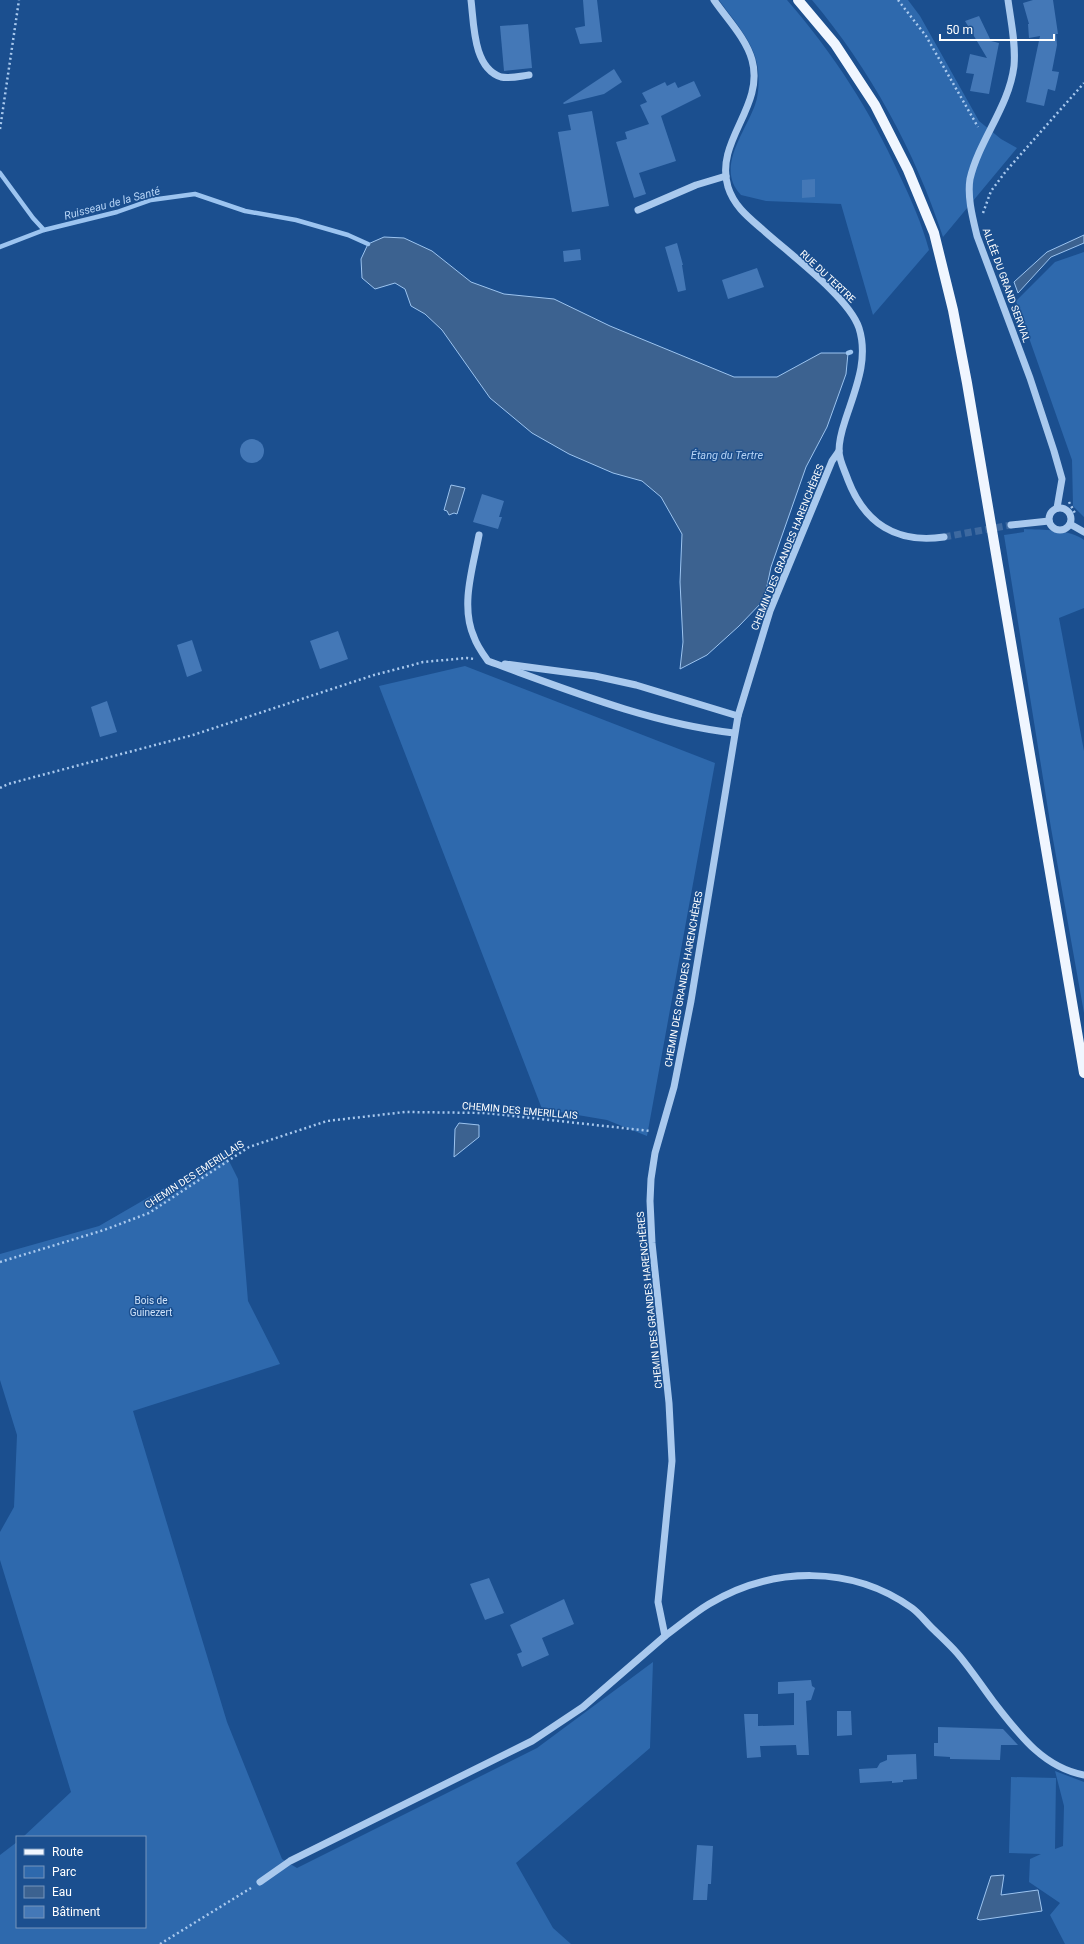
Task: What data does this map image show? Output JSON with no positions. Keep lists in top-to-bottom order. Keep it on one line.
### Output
{"streets":{"street":["RUE DU TERTRE","ALLÉE DU GRAND SERVIAL","CHEMIN DES GRANDES HARENCHÈRES"],"path":["CHEMIN DES EMERILLAIS"]},"crossings":[["RUE DU TERTRE","CHEMIN DES GRANDES HARENCHÈRES"],["CHEMIN DES GRANDES HARENCHÈRES","CHEMIN DES EMERILLAIS"]],"water":["Ruisseau de la Santé","Étang du Tertre"],"parks":["Bois de Guinezert"],"legend":["Route","Parc","Eau","Bâtiment"],"scale_bar":"50 m"}
